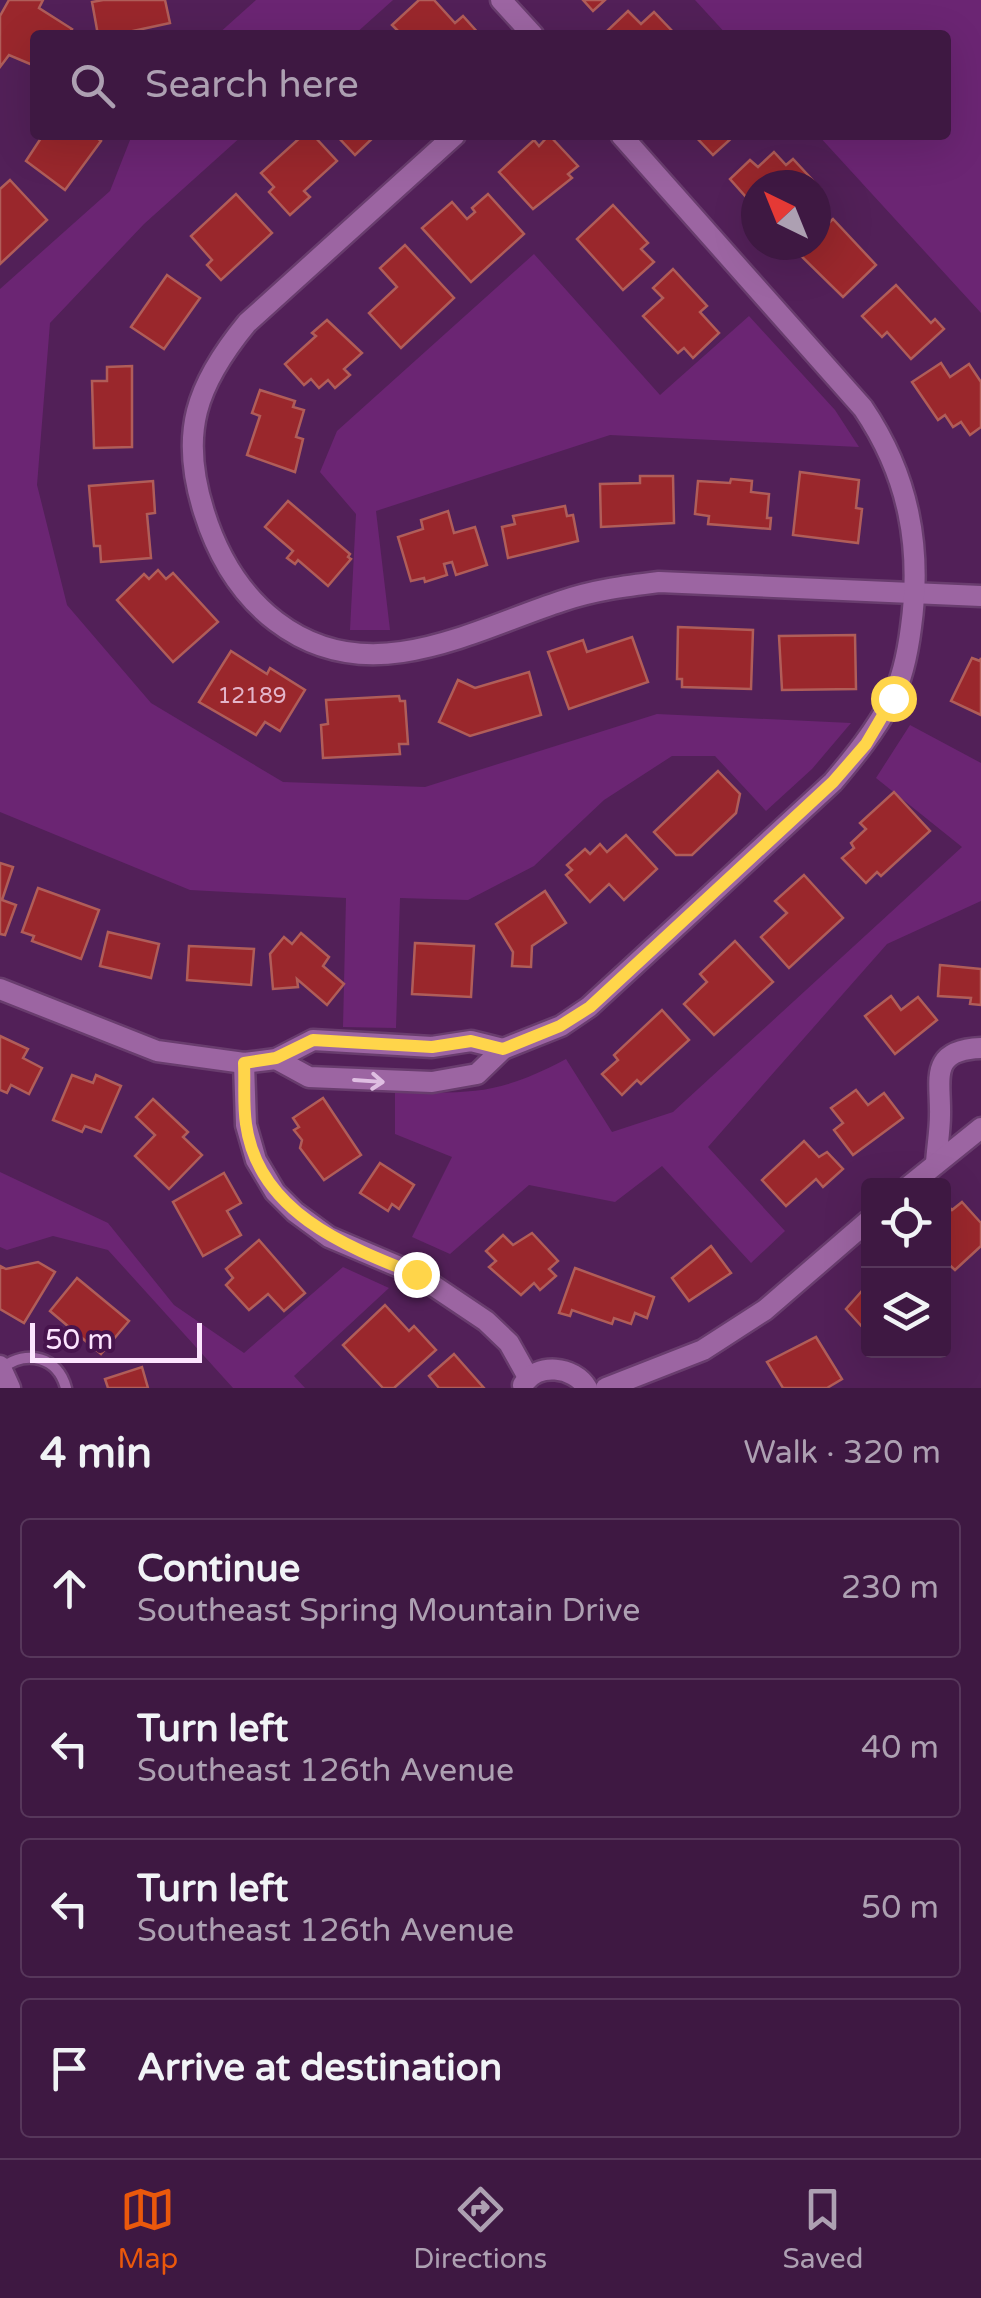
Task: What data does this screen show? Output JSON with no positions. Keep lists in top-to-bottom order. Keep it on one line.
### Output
{"house_numbers":["12189"],"scale_bar":"50 m","north":"top left","page":{"search":"Search here","scale":"50 m","heading":["4 min","Walk · 320 m"],"list":[["Continue","Southeast Spring Mountain Drive","230 m"],["Turn left","Southeast 126th Avenue","40 m"],["Turn left","Southeast 126th Avenue","50 m"],"Arrive at destination"],"nav":["Map","Directions","Saved"]}}
